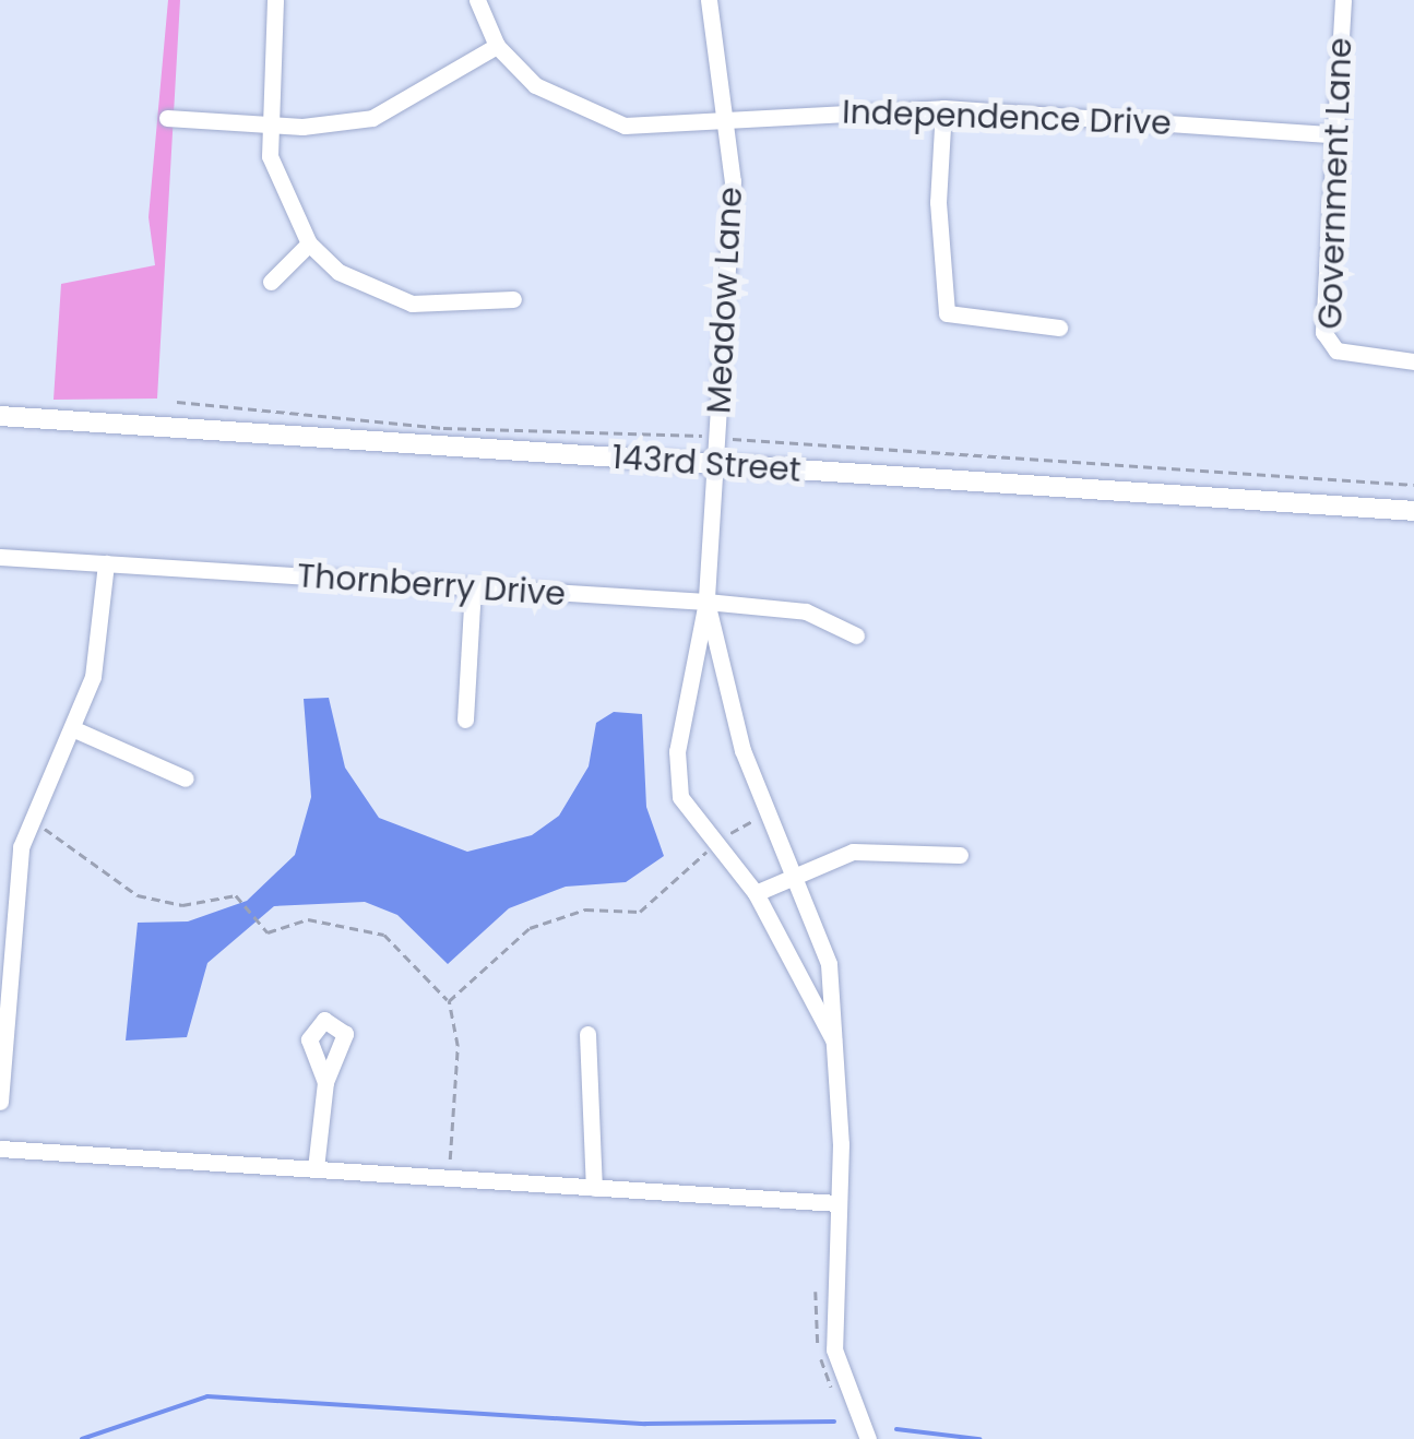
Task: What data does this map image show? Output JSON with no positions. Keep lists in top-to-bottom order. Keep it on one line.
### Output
{"streets":{"street":["Independence Drive","Government Lane","Meadow Lane","143rd Street","Thornberry Drive"]},"crossings":[["Independence Drive","Government Lane"],["Independence Drive","Meadow Lane"],["Meadow Lane","143rd Street"],["Meadow Lane","Thornberry Drive"]]}
